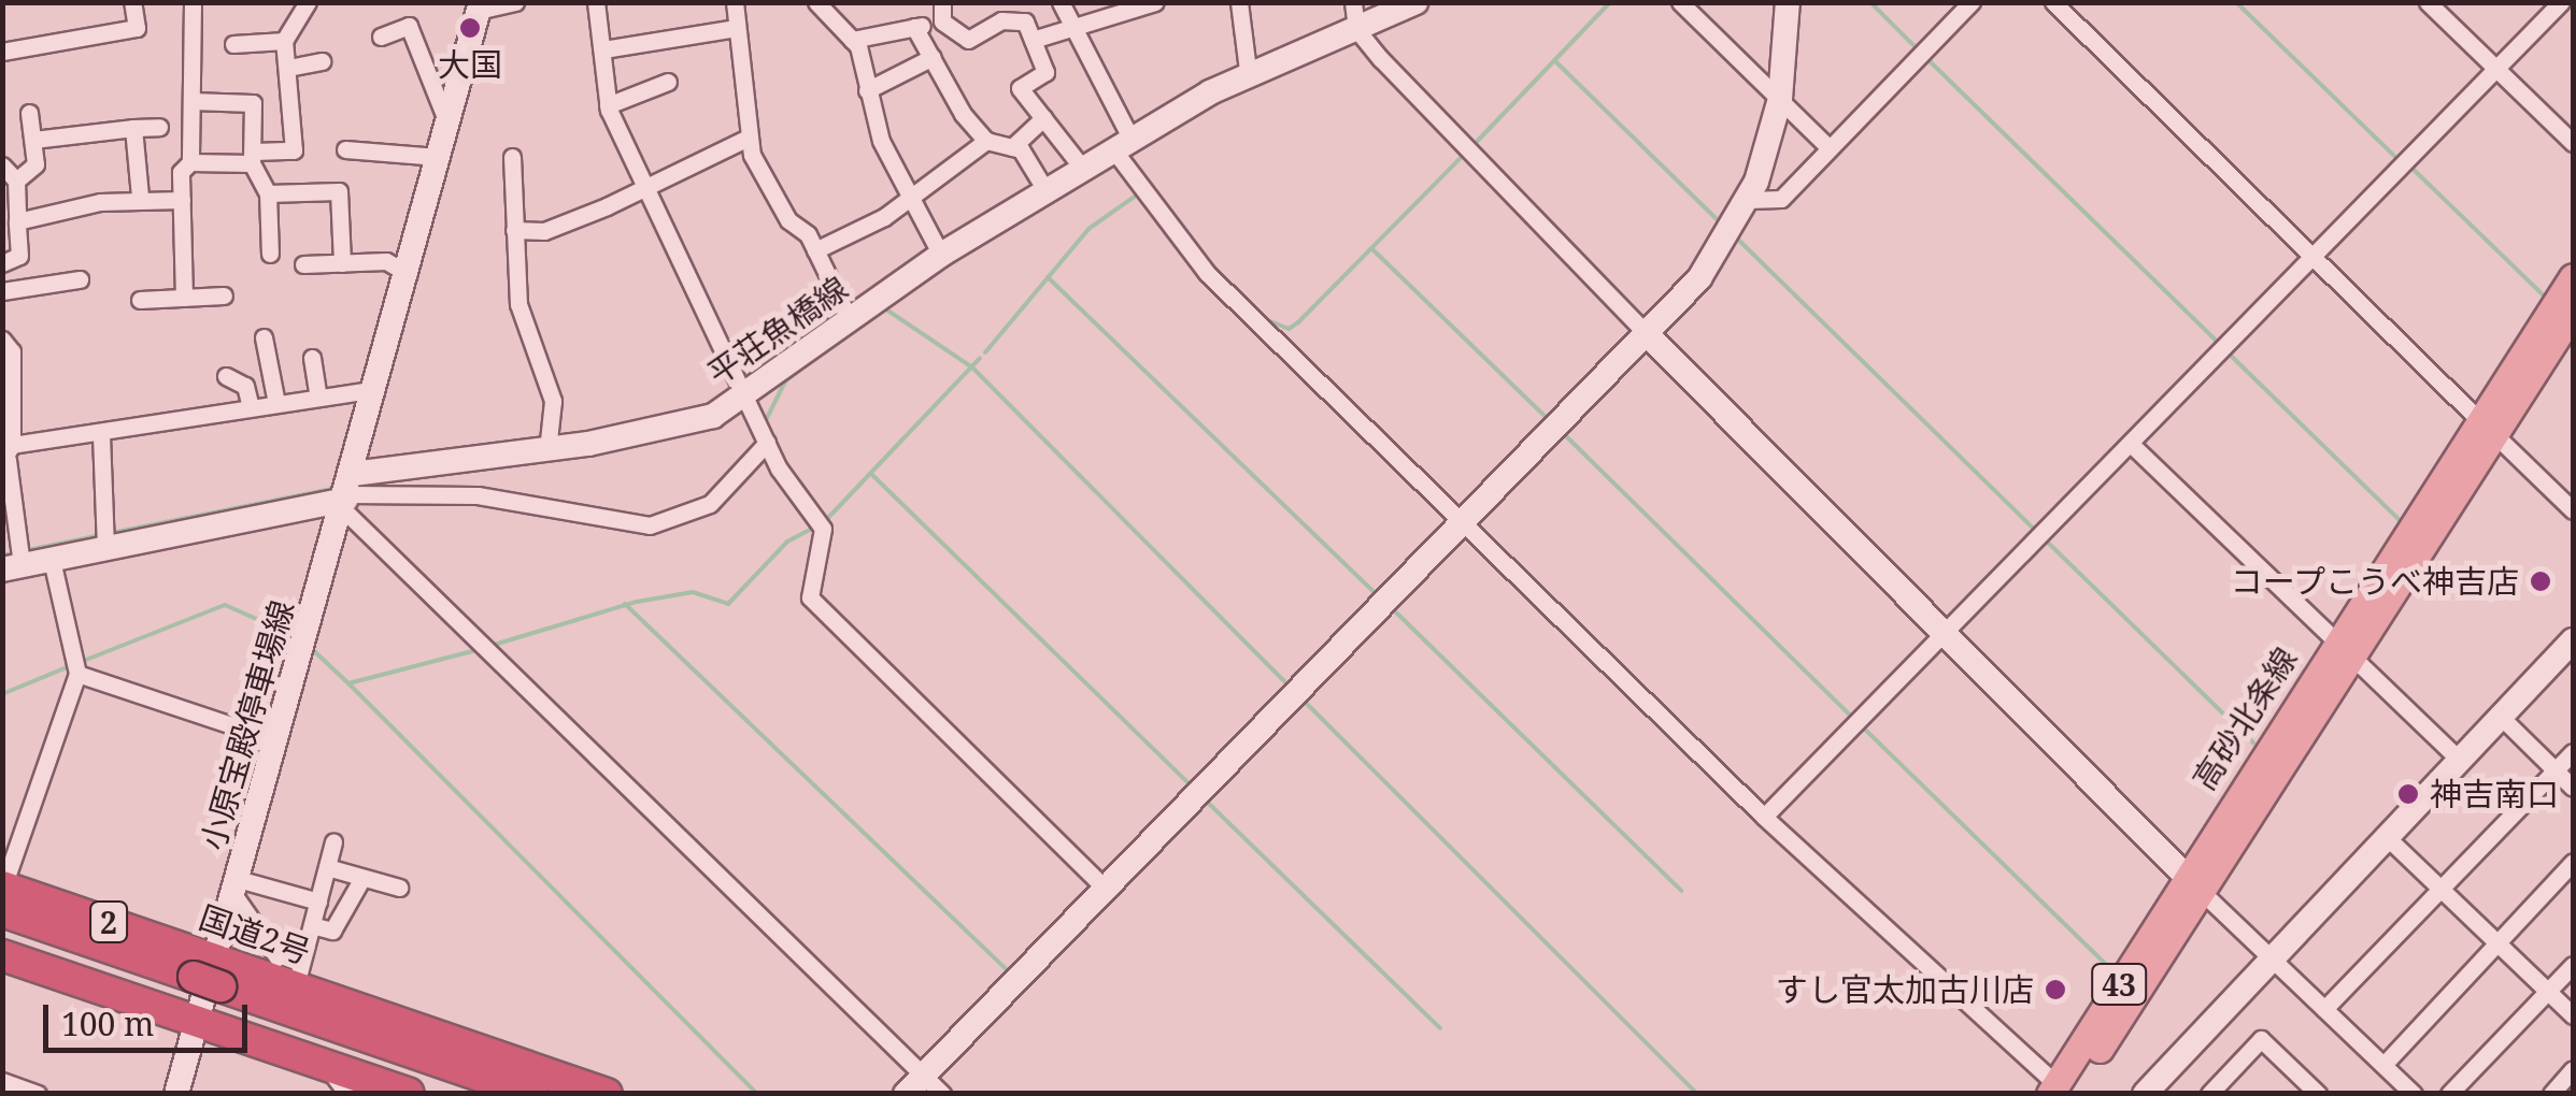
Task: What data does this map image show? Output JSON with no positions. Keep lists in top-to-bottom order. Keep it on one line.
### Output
{"streets":{"highway":["2","国道2号"],"main road":["高砂北条線","43"],"street":["平荘魚橋線","小原宝殿停車場線"]},"crossings":[["平荘魚橋線","小原宝殿停車場線"],["小原宝殿停車場線","2"],["小原宝殿停車場線","国道2号"],["2","国道2号"]],"places":["大国","コープこうべ神吉店","神吉南口","すし官太加古川店"],"scale_bar":"100 m"}
